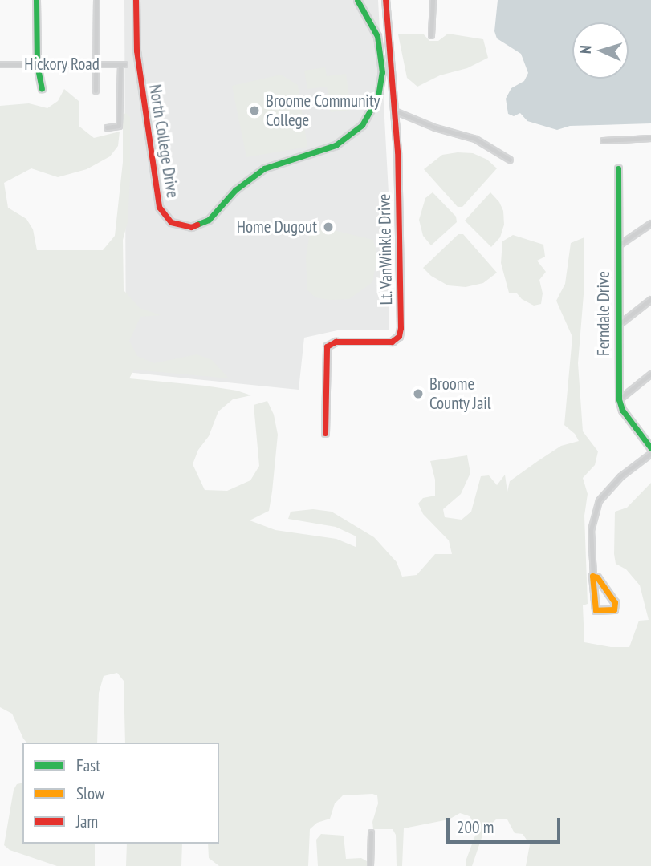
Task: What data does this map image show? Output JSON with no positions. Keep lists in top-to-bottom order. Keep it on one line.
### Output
{"streets":{"street":["Hickory Road","North College Drive","Lt. VanWinkle Drive","Ferndale Drive"]},"places":["Broome Community College","Home Dugout","Broome County Jail"],"legend":["Fast","Slow","Jam"],"scale_bar":"200 m","north":"left"}
